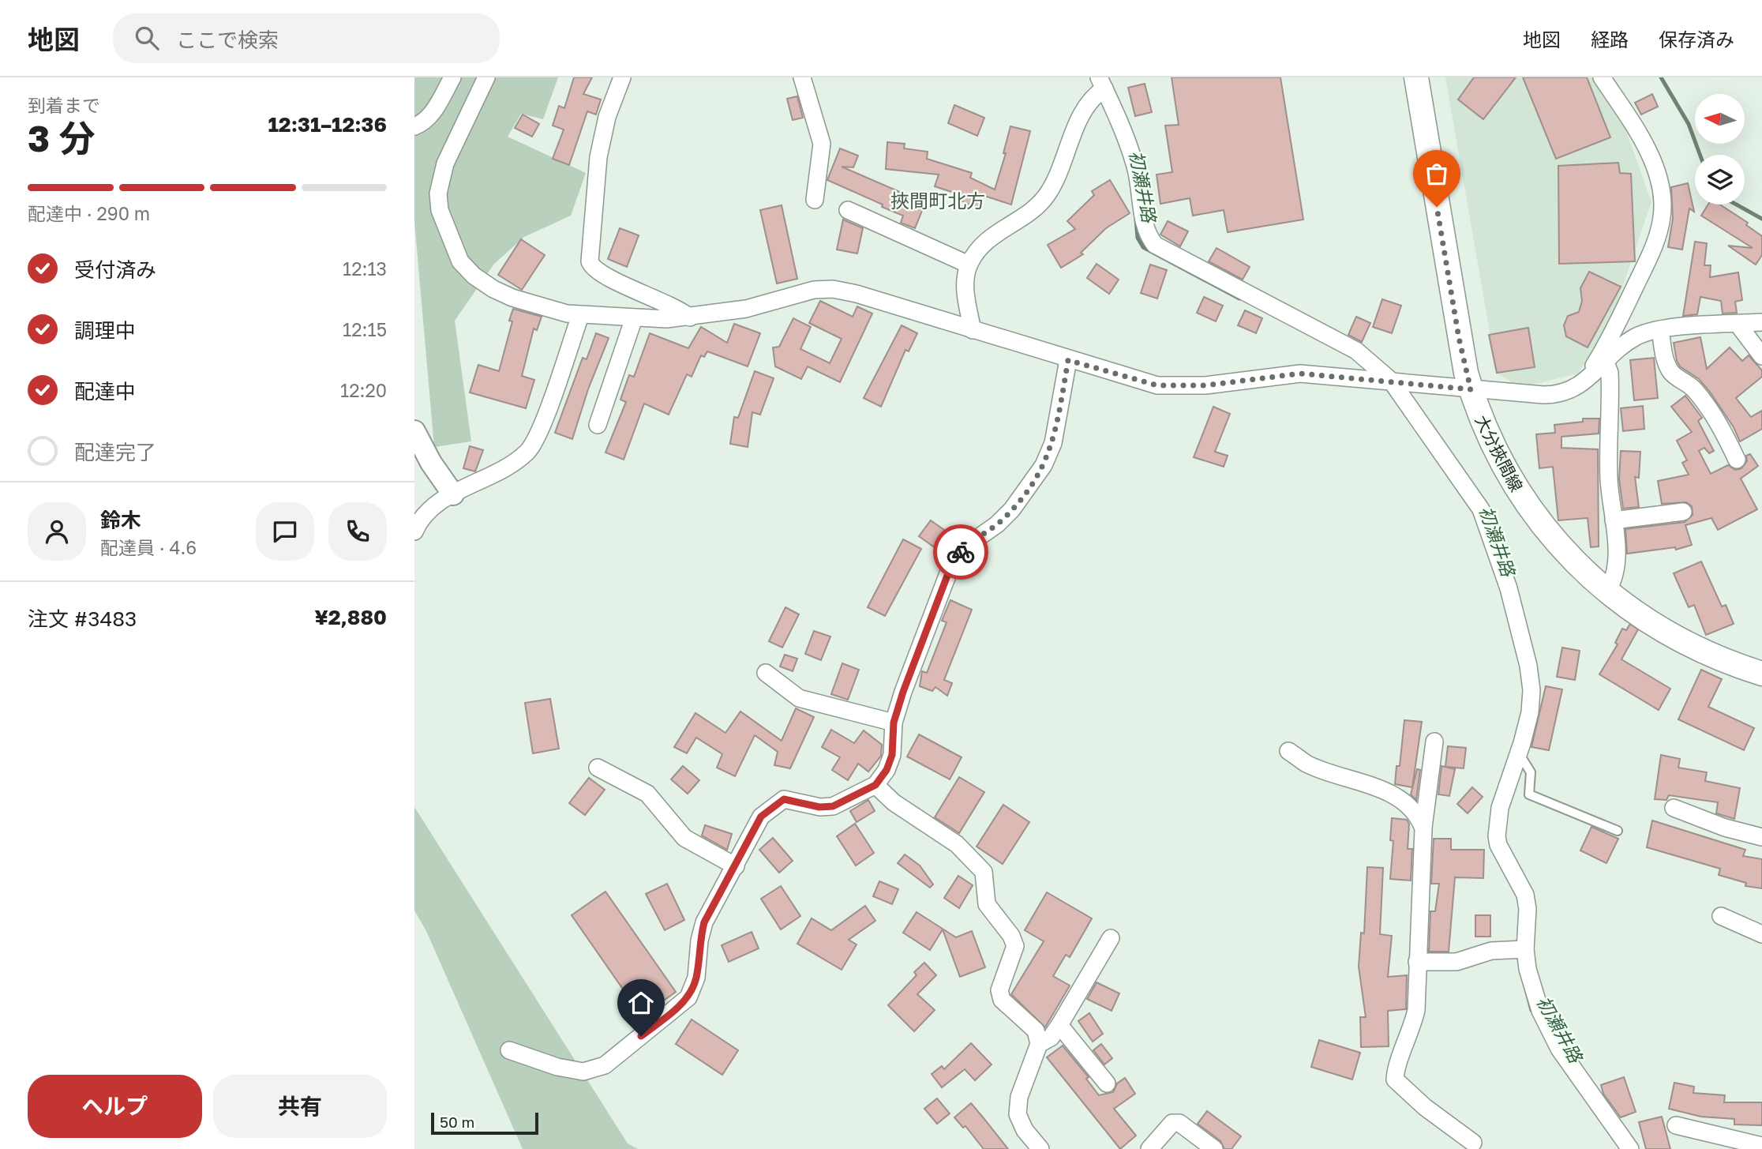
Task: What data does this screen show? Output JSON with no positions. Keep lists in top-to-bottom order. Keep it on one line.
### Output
{"streets":{"main road":["大分挾間線"]},"districts":["挾間町北方"],"water":["初瀬井路"],"scale_bar":"50 m","north":"left","page":{"header":"地図","search":"ここで検索","nav":["地図","経路","保存済み"],"heading":["3 分","到着まで","12:31–12:36"],"panel":["鈴木","配達員 · 4.6","注文 #3483","¥2,880"],"bar":"配達中 · 290 m","list":[["受付済み","12:13"],["調理中","12:15"],["配達中","12:20"],"配達完了"],"buttons":["ヘルプ","共有"],"scale":"50 m"}}
